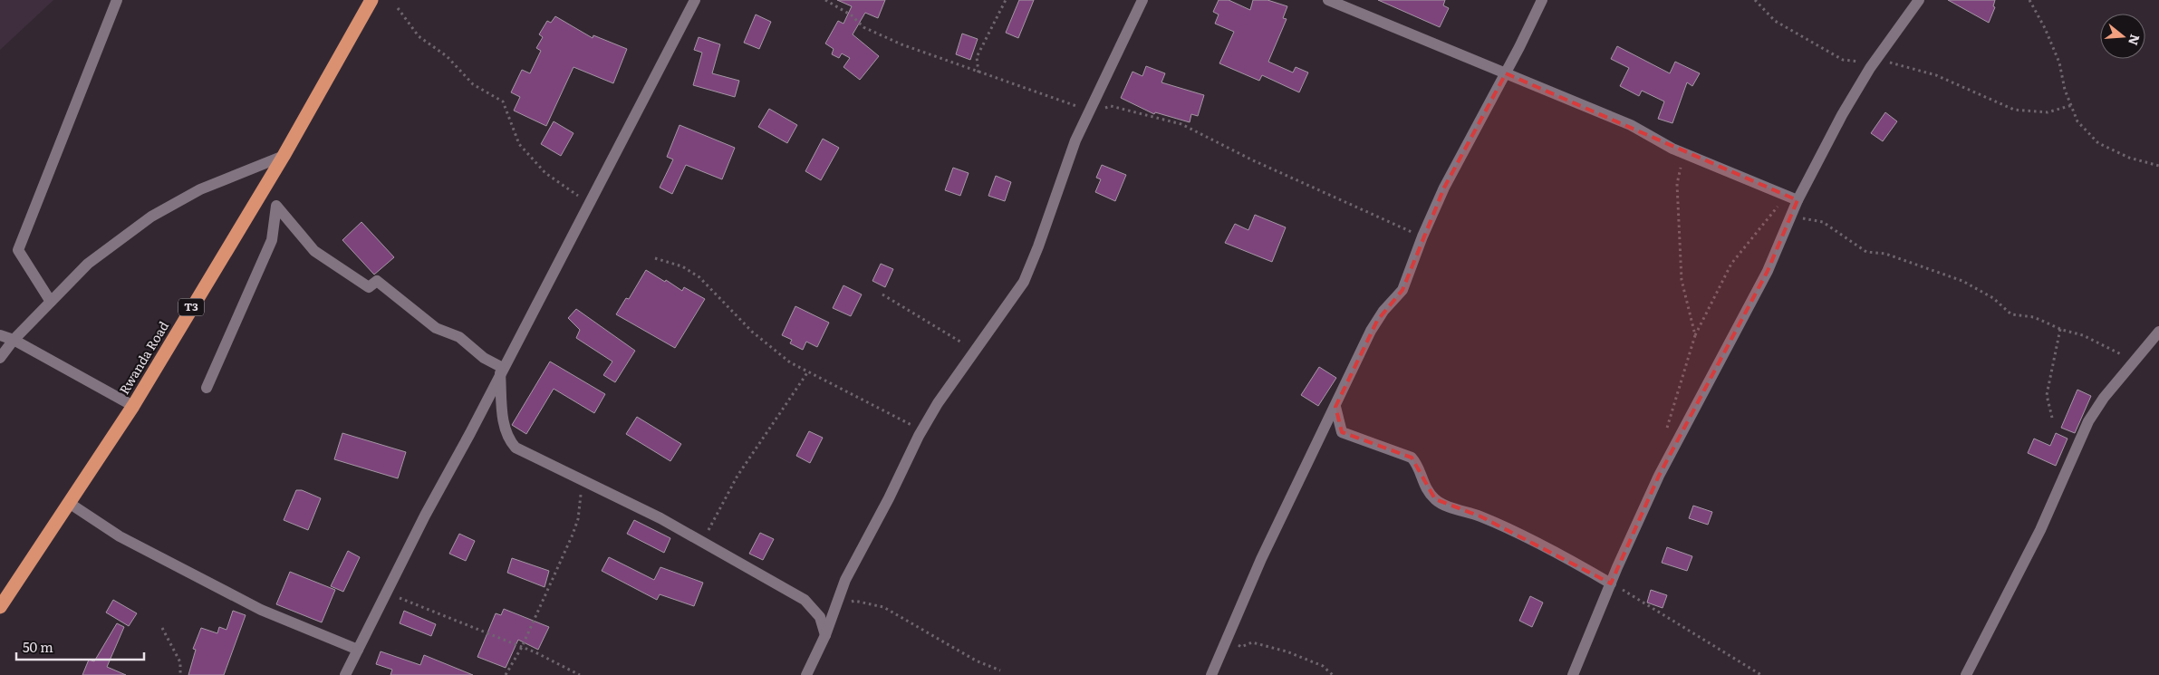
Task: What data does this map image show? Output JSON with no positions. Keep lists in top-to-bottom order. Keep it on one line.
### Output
{"streets":{"highway":["T3","Rwanda Road"]},"scale_bar":"50 m","north":"right"}
